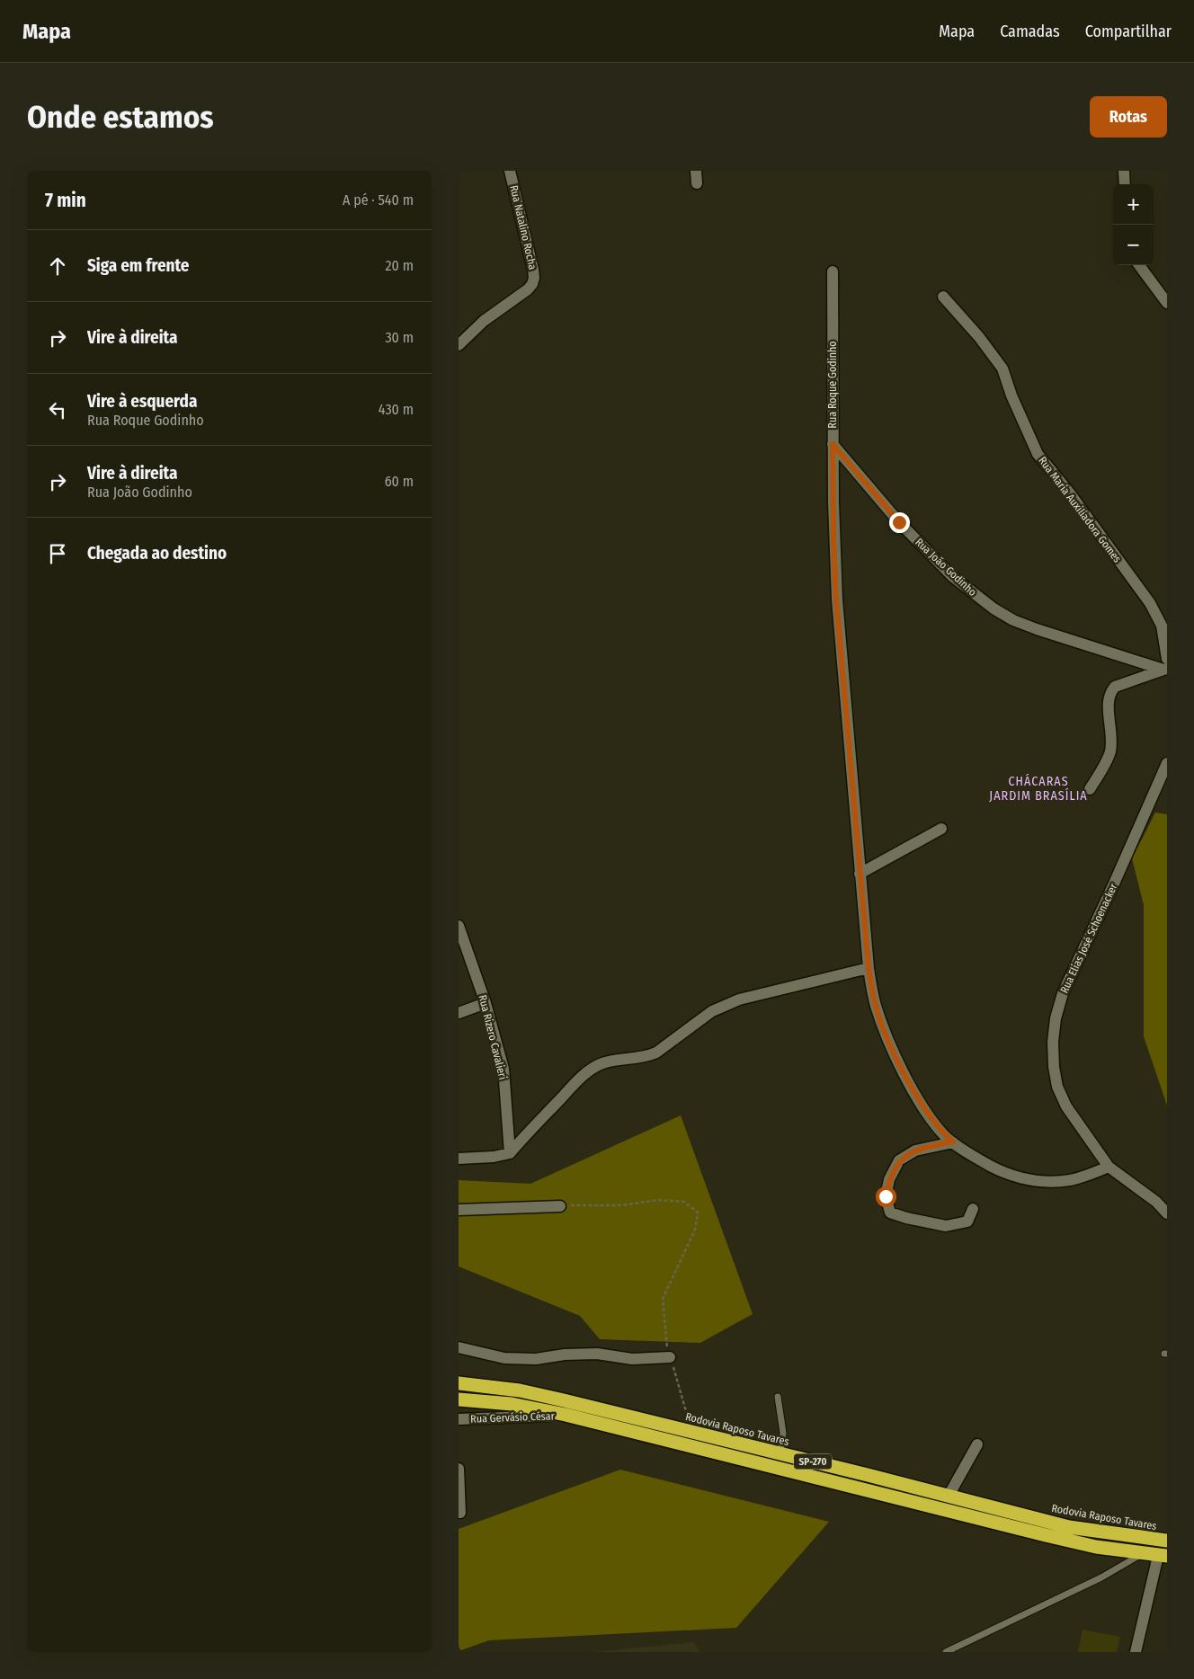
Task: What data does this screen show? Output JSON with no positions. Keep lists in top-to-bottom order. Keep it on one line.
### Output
{"streets":{"highway":["Rodovia Raposo Tavares","SP-270"],"street":["Rua Natalino Rocha","Rua Roque Godinho","Rua Maria Auxiliadora Gomes","Rua João Godinho","Rua Elias José Schoenacker","Rua Rizero Cavalieri","Rua Gervásio César"]},"crossings":[["Rua Roque Godinho","Rua João Godinho"],["Rua Roque Godinho","Rua Elias José Schoenacker"],["Rua Maria Auxiliadora Gomes","Rua João Godinho"],["Rua Gervásio César","SP-270"]],"districts":["CHÁCARAS JARDIM BRASÍLIA"],"page":{"header":"Mapa","nav":["Mapa","Camadas","Compartilhar"],"buttons":"Rotas","title":"Onde estamos","heading":["7 min","A pé · 540 m"],"map_buttons":["+","−"],"list":[["Siga em frente","20 m"],["Vire à direita","30 m"],["Vire à esquerda","Rua Roque Godinho","430 m"],["Vire à direita","Rua João Godinho","60 m"],"Chegada ao destino"]}}
